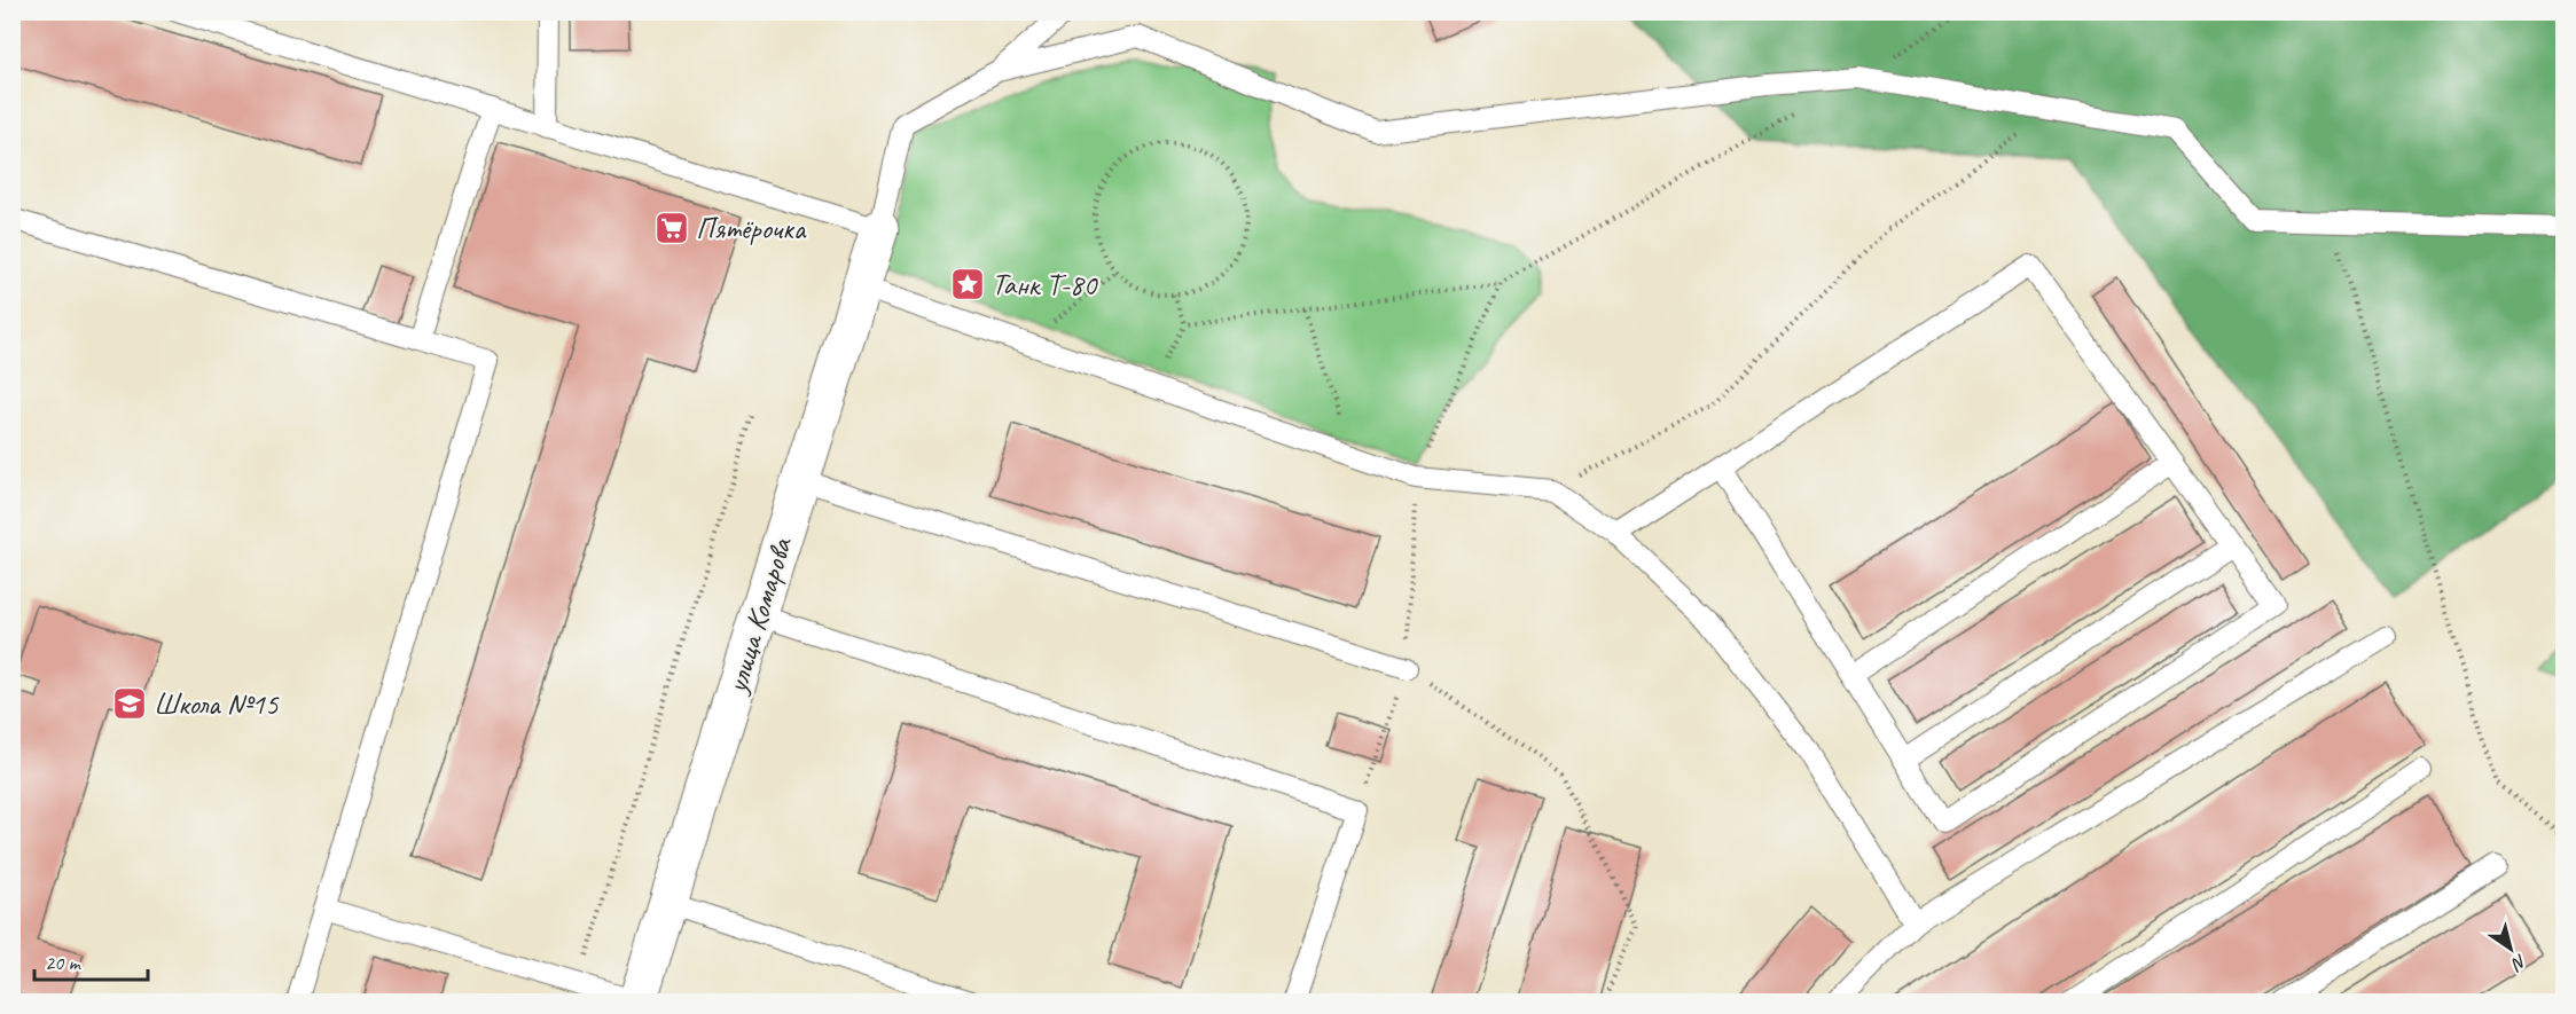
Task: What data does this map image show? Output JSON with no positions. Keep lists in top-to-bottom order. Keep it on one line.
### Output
{"streets":{"street":["улица Комарова"]},"places":{"supermarket":["Пятёрочка"],"place":["Танк Т-80"],"school or university":["Школа №15"]},"scale_bar":"20 m","north":"bottom right"}
